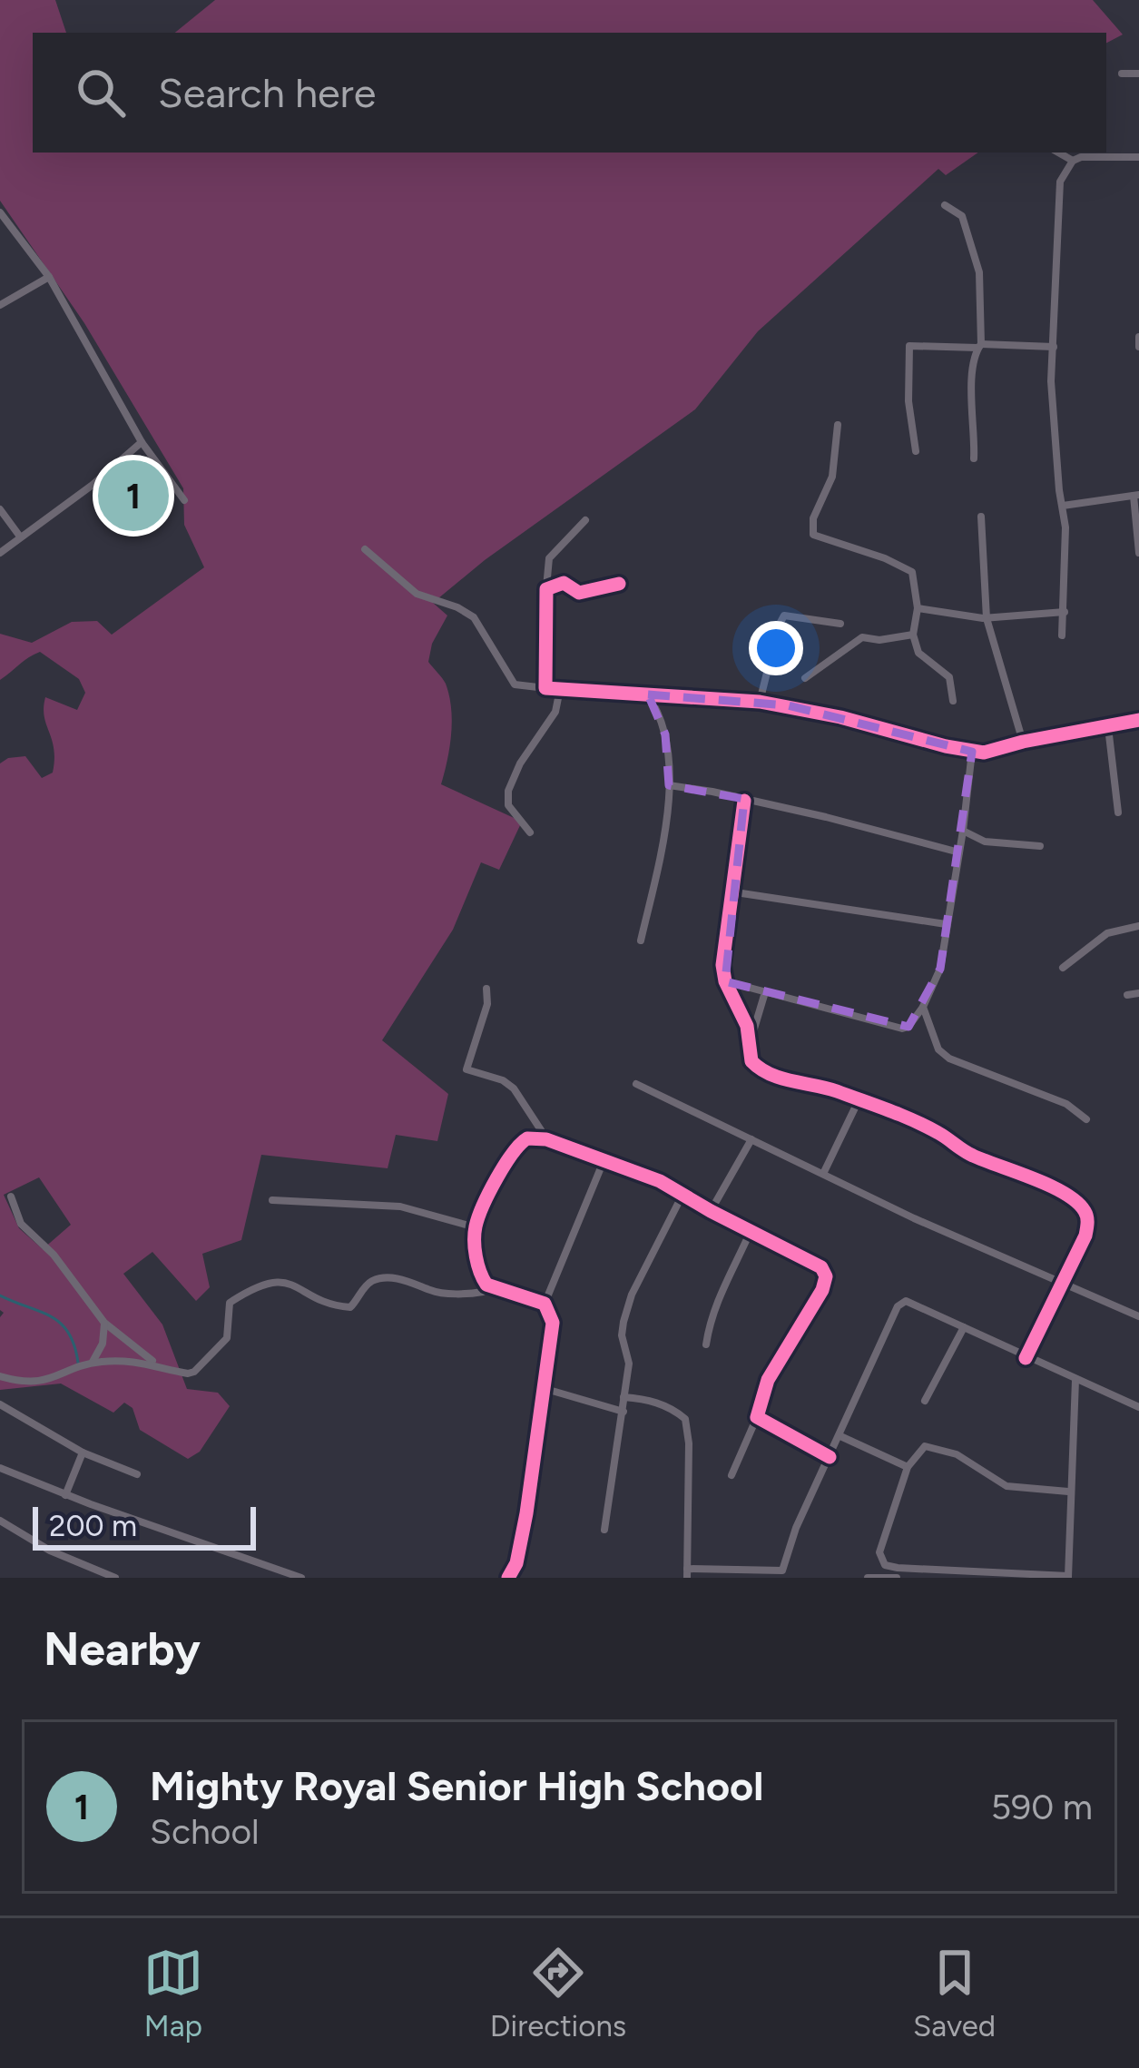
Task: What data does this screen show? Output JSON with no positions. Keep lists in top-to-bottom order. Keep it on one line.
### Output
{"scale_bar":"200 m","page":{"search":"Search here","pins":"1","scale":"200 m","heading":"Nearby","list":[{"mark":"1","name":"Mighty Royal Senior High School","note":"School","value":"590 m"}],"nav":["Map","Directions","Saved"]}}
